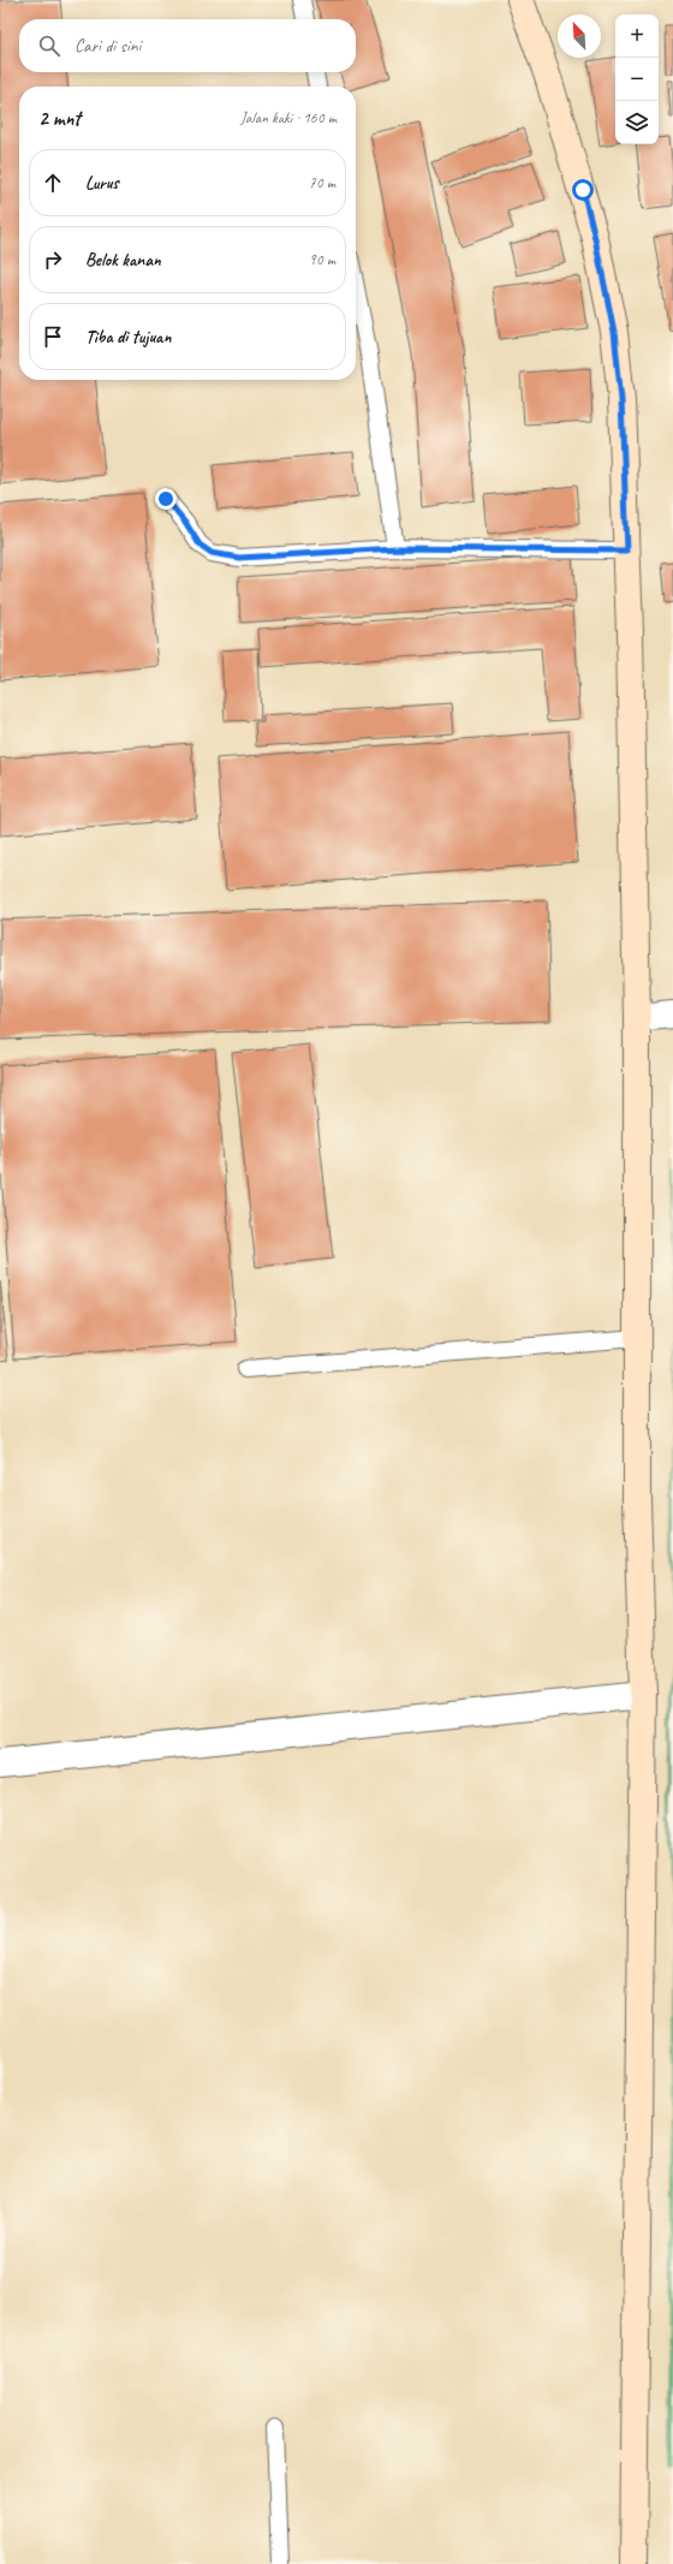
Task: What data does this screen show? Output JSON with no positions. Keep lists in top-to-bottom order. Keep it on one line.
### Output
{"north":"top left","page":{"map_buttons":["+","−"],"search":"Cari di sini","heading":["2 mnt","Jalan kaki · 160 m"],"list":[["Lurus","70 m"],["Belok kanan","90 m"],"Tiba di tujuan"]}}
